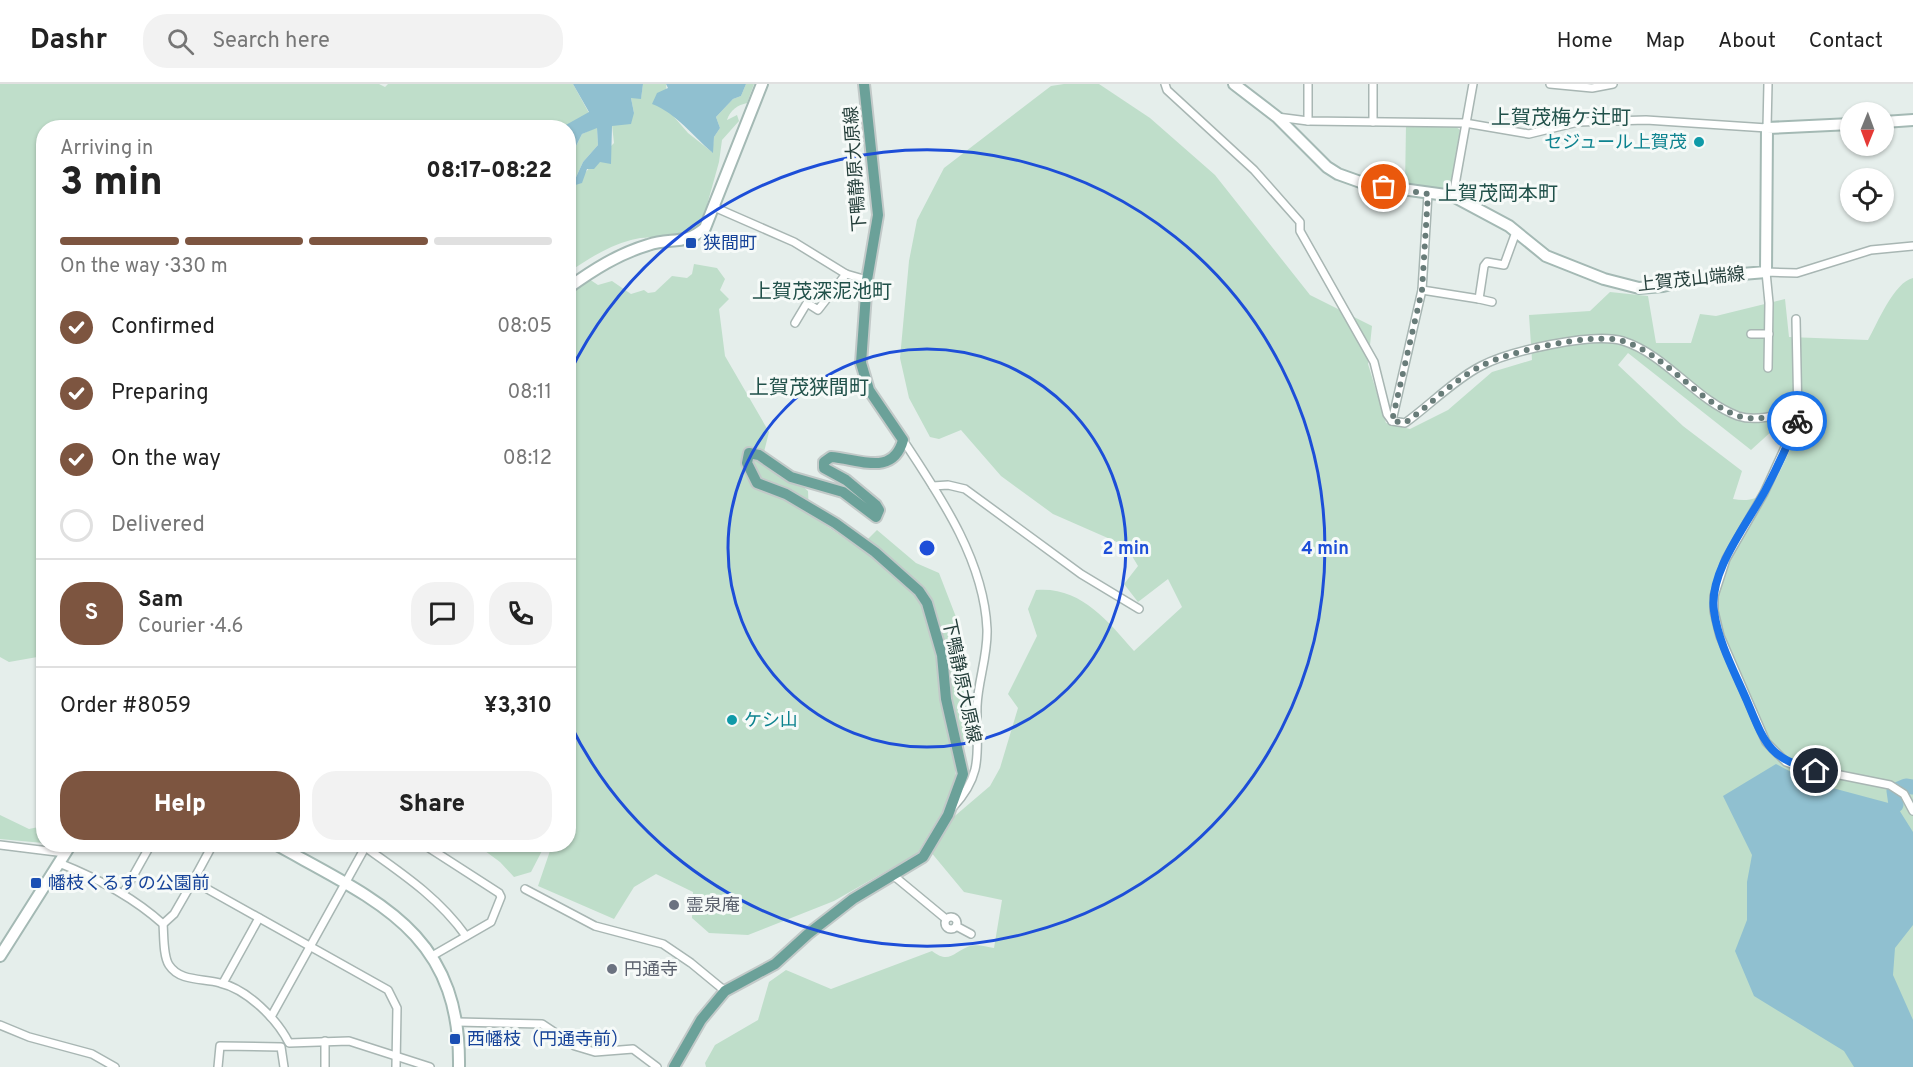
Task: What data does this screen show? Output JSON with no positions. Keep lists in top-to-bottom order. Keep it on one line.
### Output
{"streets":{"main road":["下鴨静原大原線","上賀茂山端線"]},"districts":["上賀茂梅ケ辻町","上賀茂岡本町","上賀茂深泥池町","上賀茂狭間町"],"places":{"other":["セジュール上賀茂","ケシ山","霊泉庵","円通寺"],"transit":["狭間町","幡枝くるすの公園前","西幡枝（円通寺前）"]},"north":"bottom","page":{"header":"Dashr","search":"Search here","nav":["Home","Map","About","Contact"],"heading":["3 min","Arriving in","08:17–08:22"],"panel":["Sam","Courier · 4.6","Order #8059","¥3,310"],"bar":"On the way · 330 m","list":[["Confirmed","08:05"],["Preparing","08:11"],["On the way","08:12"],"Delivered"],"round":"S","buttons":["Help","Share"]},"rings":["2 min","4 min"]}
